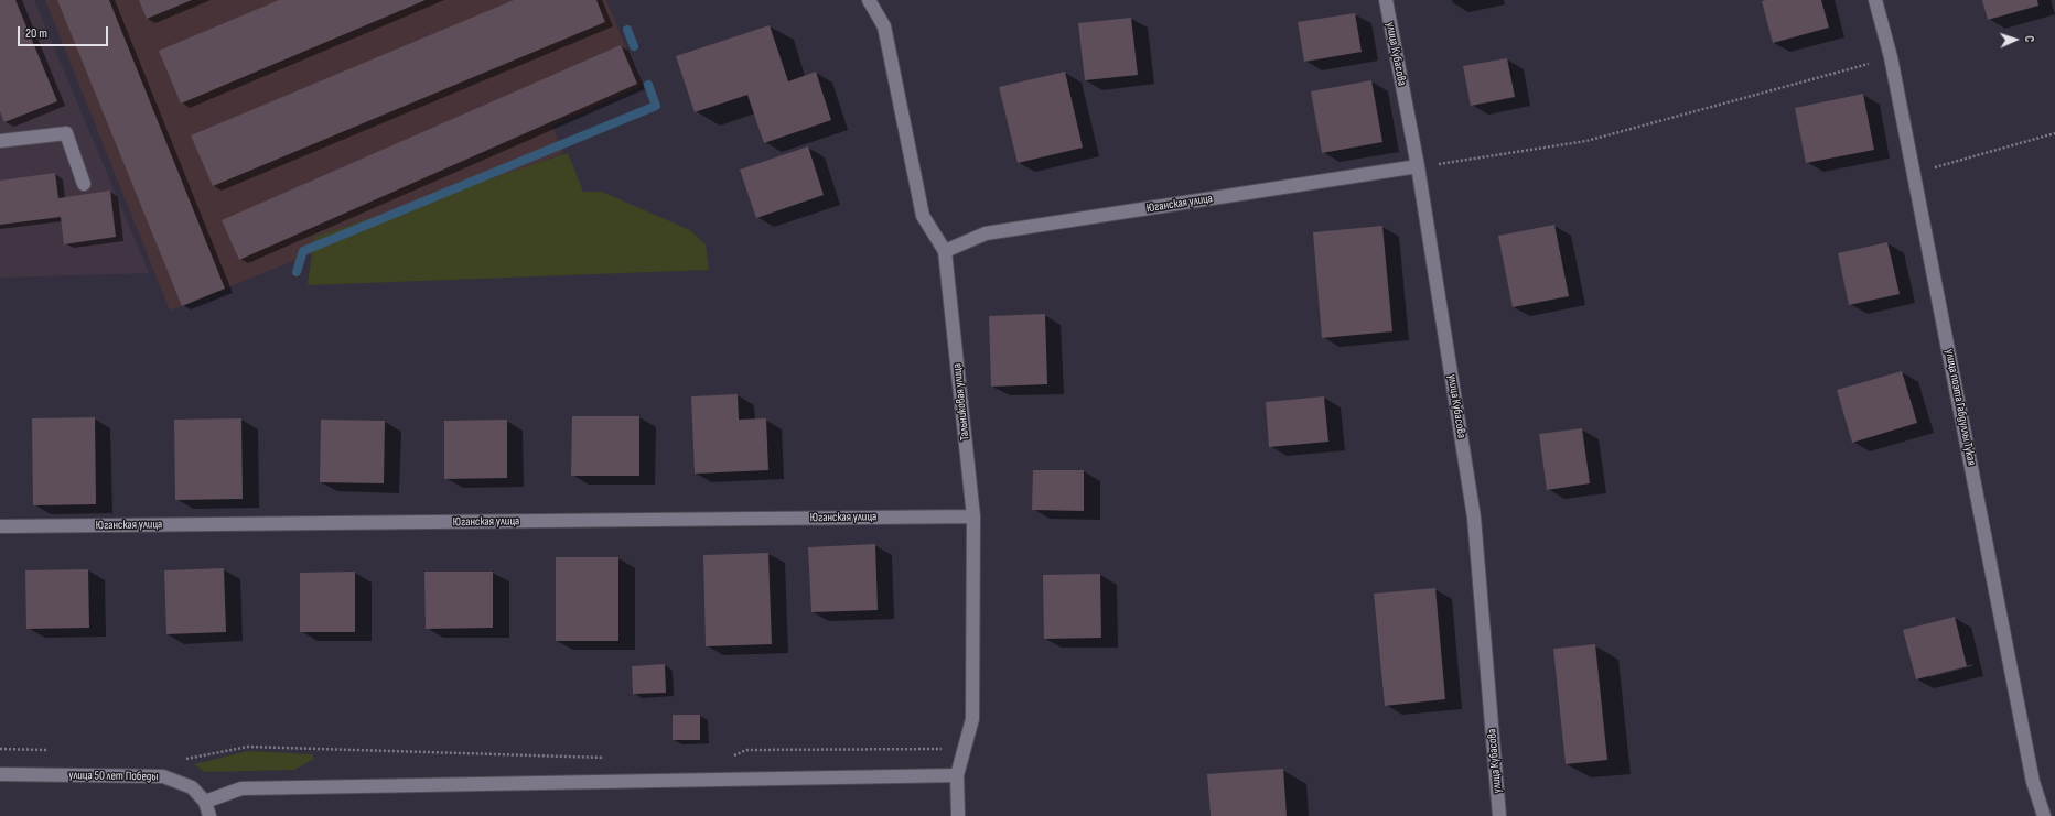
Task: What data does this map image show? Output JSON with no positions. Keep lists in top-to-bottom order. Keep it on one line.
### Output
{"streets":{"street":["улица Кубасова","Юганская улица","Тальниковая улица","улица поэта Габдуллы Тукая","улица 50 лет Победы"]},"crossings":[["улица Кубасова","Юганская улица"],["Юганская улица","Тальниковая улица"]],"scale_bar":"20 m","north":"right"}
